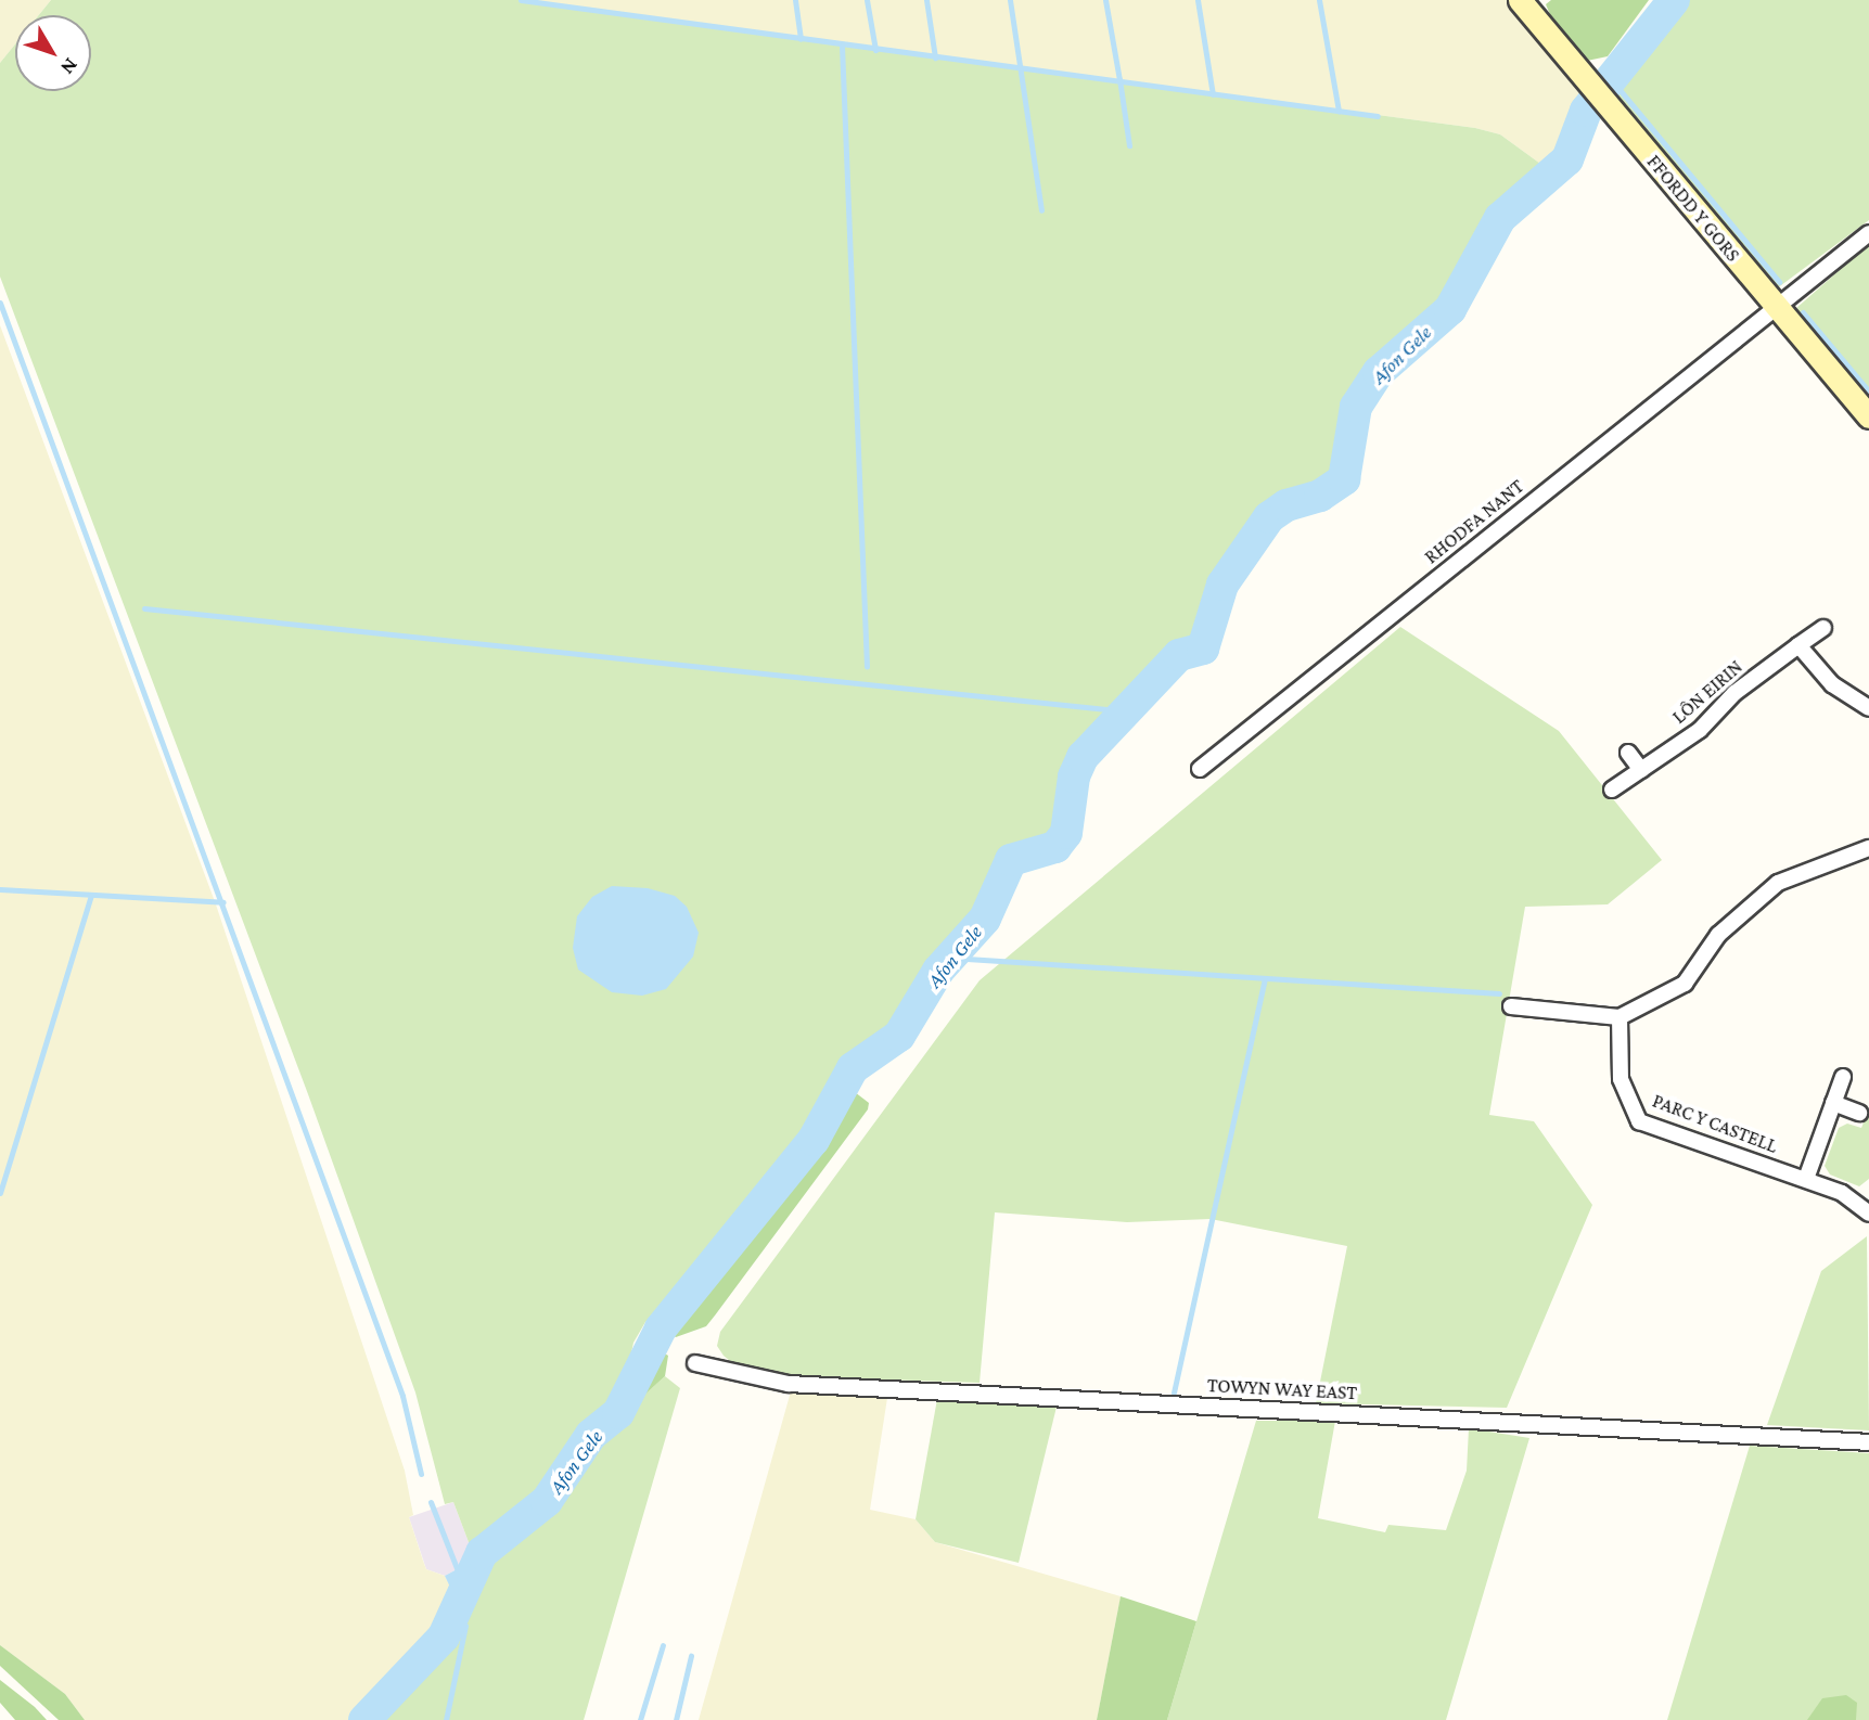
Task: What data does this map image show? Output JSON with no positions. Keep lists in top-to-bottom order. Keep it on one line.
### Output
{"streets":{"street":["FFORDD Y GORS","RHODFA NANT","LÔN EIRIN","PARC Y CASTELL","TOWYN WAY EAST"]},"crossings":[["FFORDD Y GORS","RHODFA NANT"]],"water":["Afon Gele"],"north":"bottom right"}
